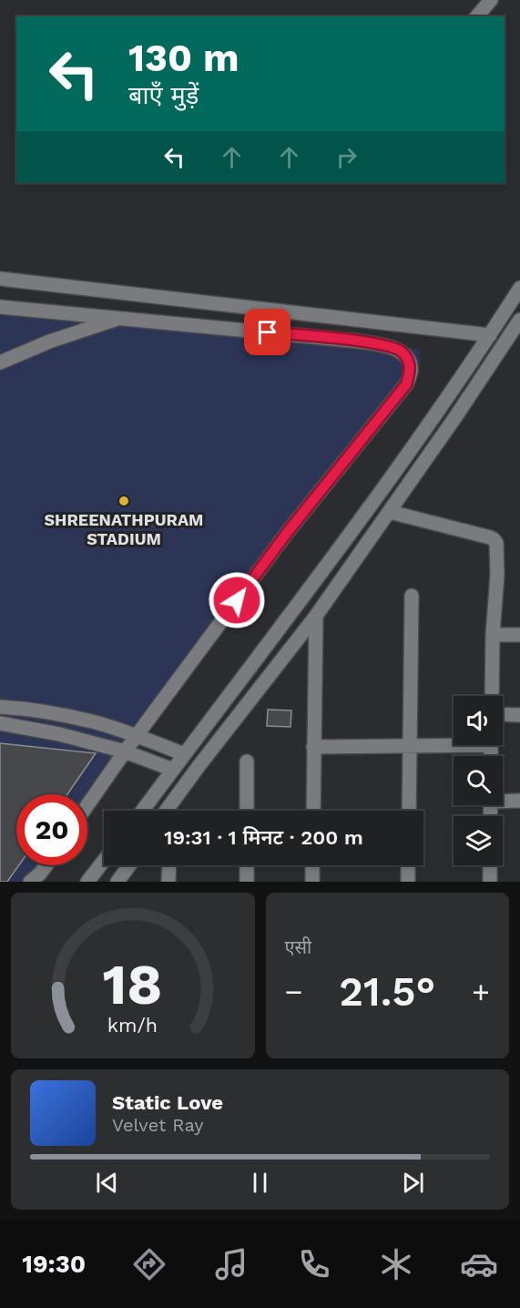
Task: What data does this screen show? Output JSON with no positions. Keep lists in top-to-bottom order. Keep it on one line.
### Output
{"places":["SHREENATHPURAM STADIUM"],"page":{"turn":["130 m","बाएँ मुड़ें"],"limit":"20","trip":"19:31 · 1 मिनट · 200 m","tile":"एसी","heat":["−","21.5°","+"],"song":["Static Love","Velvet Ray"],"tabs":"19:30","gauge":["18","km/h"]}}
